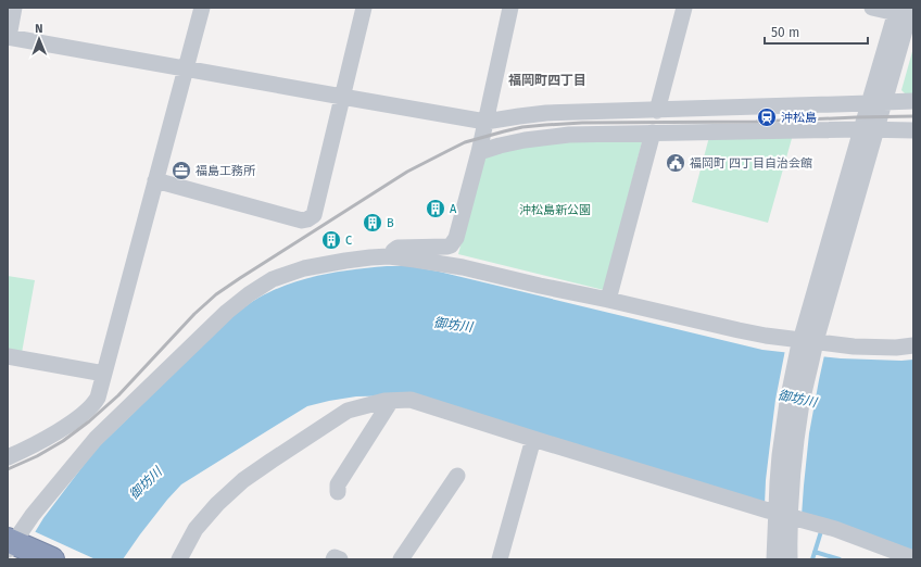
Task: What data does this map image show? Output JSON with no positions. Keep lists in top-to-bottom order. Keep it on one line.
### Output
{"districts":["福岡町四丁目"],"water":["御坊川"],"parks":["沖松島新公園"],"places":{"station":["沖松島"],"public building":["福岡町 四丁目自治会館"],"office":["福島工務所"],"building":["A","B","C"]},"scale_bar":"50 m","north":"top"}
